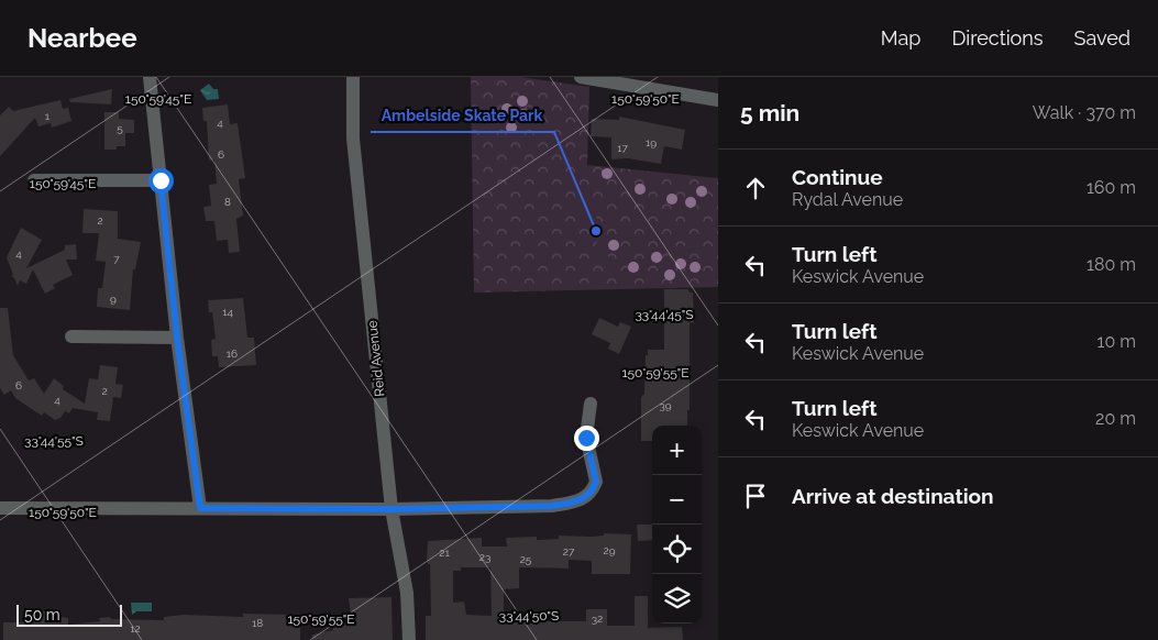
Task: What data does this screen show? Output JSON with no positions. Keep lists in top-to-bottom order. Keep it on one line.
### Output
{"streets":{"street":["Reid Avenue"]},"places":["Ambelside Skate Park"],"house_numbers":["1","4","5","19","17","6","8","2","4","7","9","14","16","6","2","4","39","29","27","21","23","25","32","18","12"],"scale_bar":"50 m","page":{"header":"Nearbee","nav":["Map","Directions","Saved"],"heading":["5 min","Walk · 370 m"],"list":[["Continue","Rydal Avenue","160 m"],["Turn left","Keswick Avenue","180 m"],["Turn left","Keswick Avenue","10 m"],["Turn left","Keswick Avenue","20 m"],"Arrive at destination"],"map_buttons":["+","−"],"scale":"50 m"},"coordinates":["150°59'45\"E","150°59'50\"E","33°44'45\"S","150°59'55\"E","33°44'55\"S","33°44'50\"S"]}
